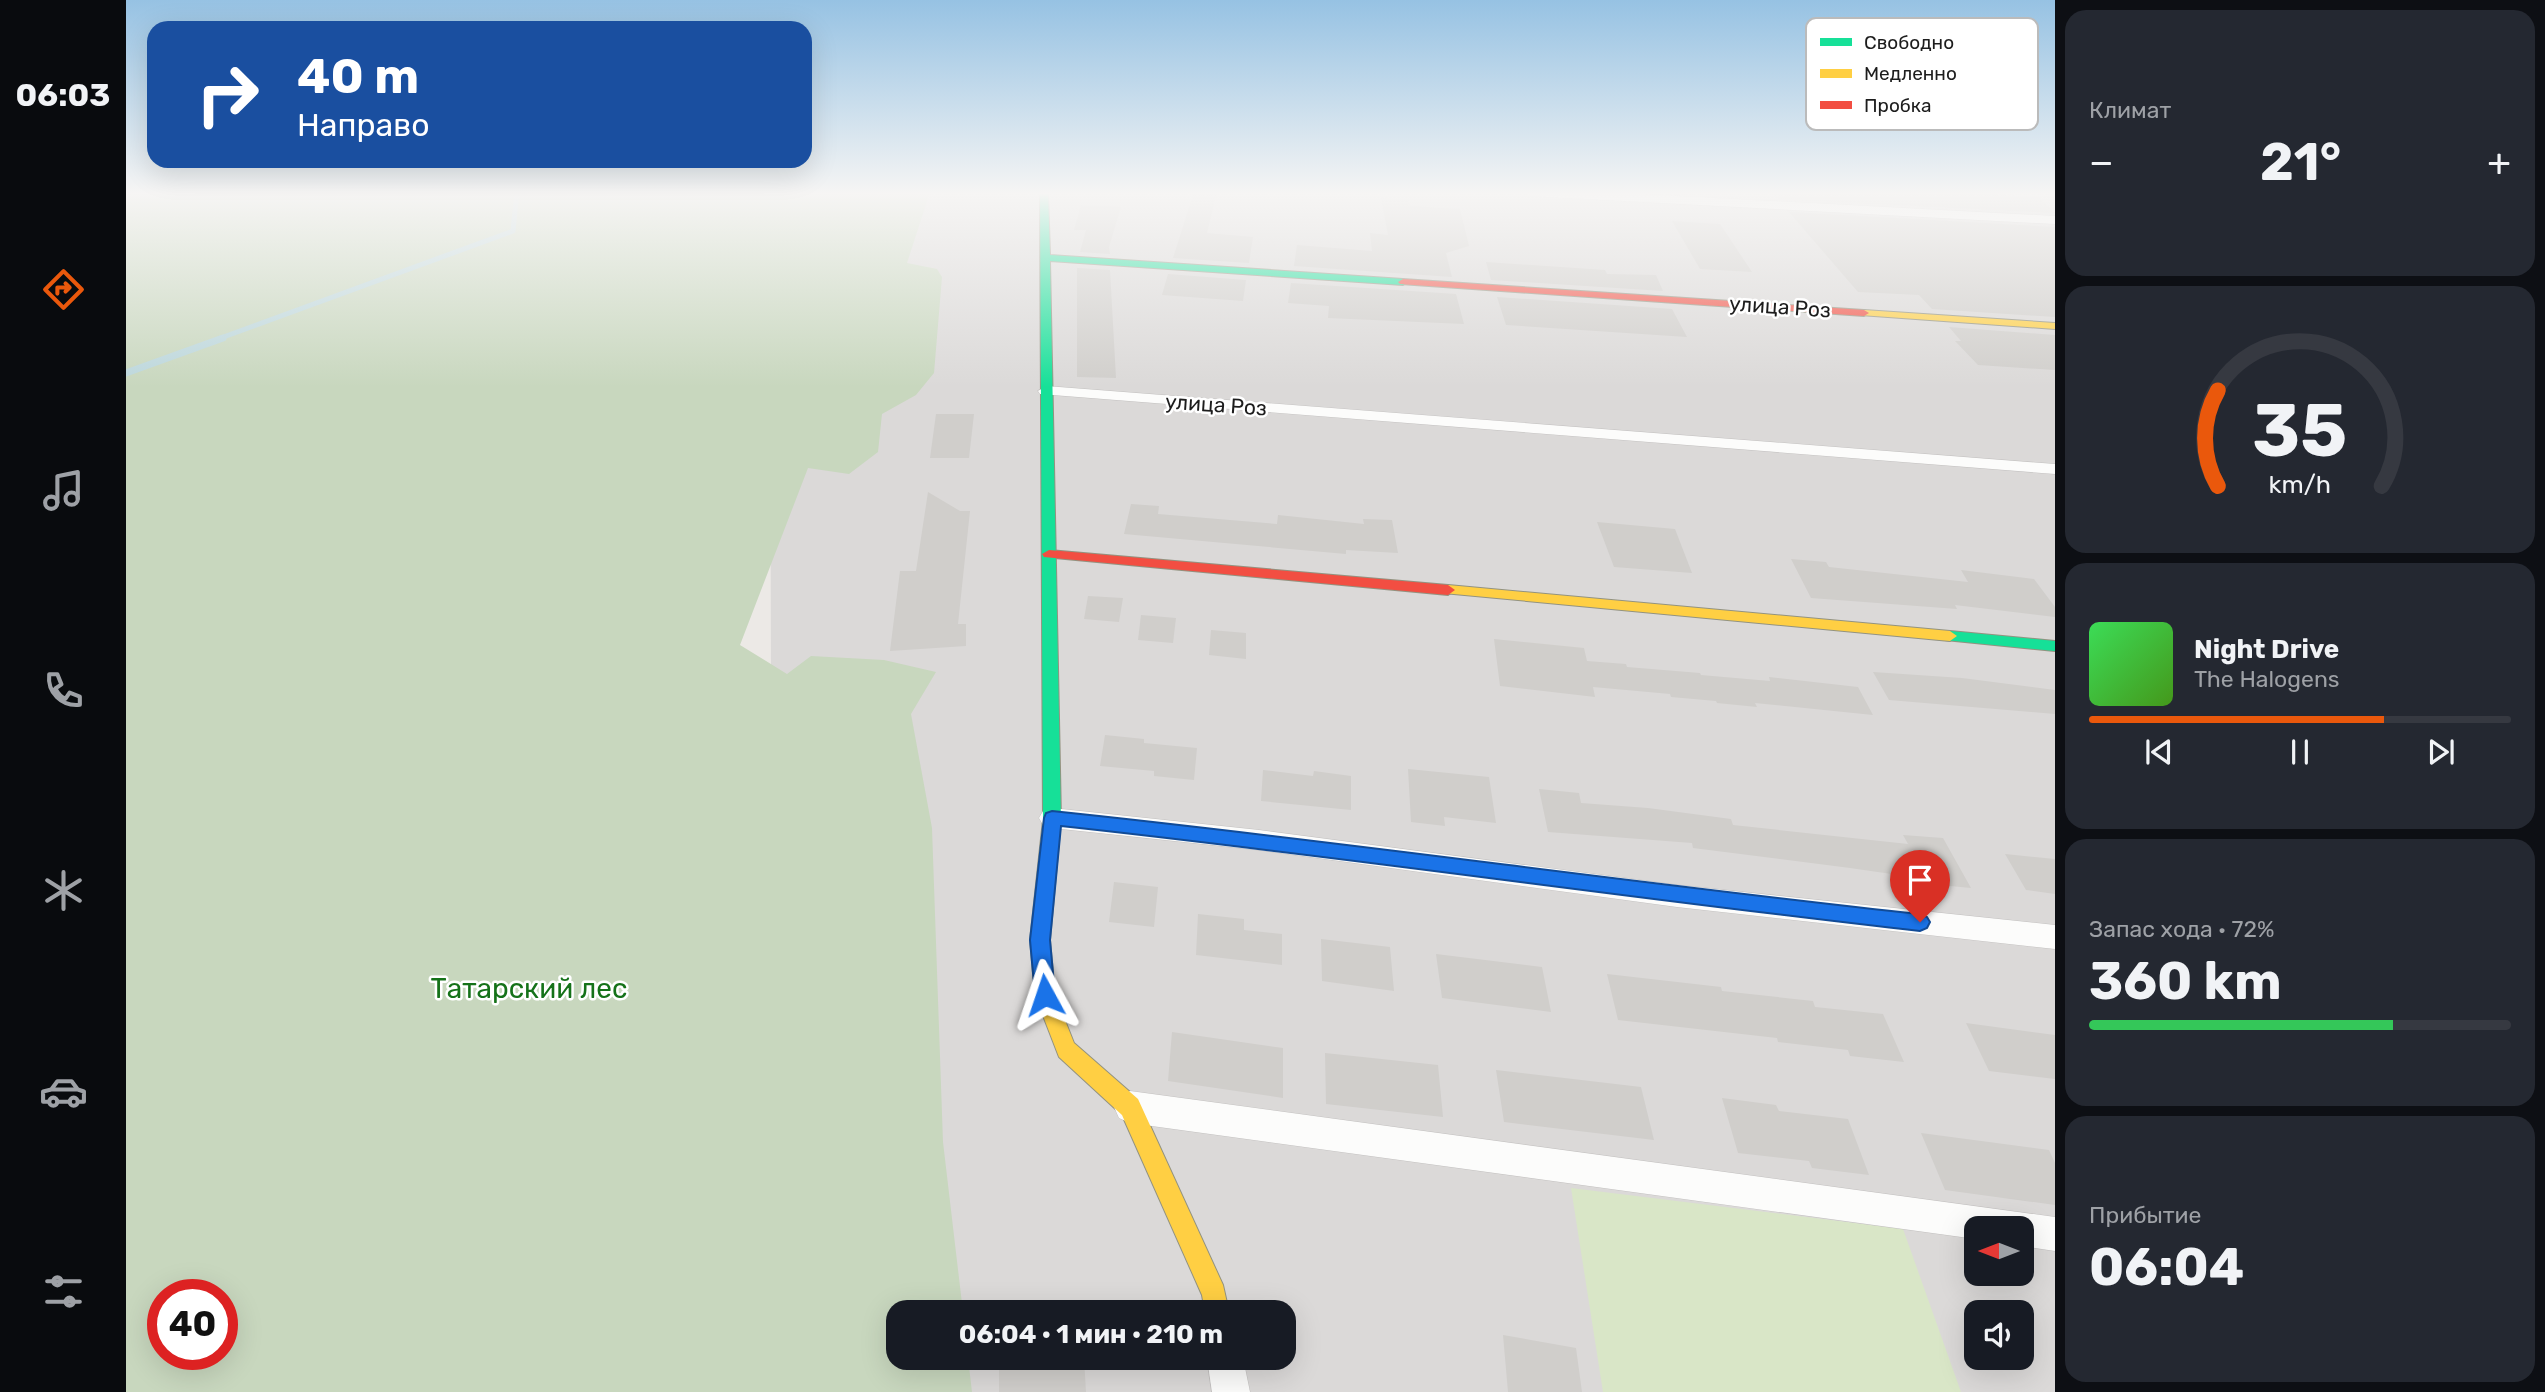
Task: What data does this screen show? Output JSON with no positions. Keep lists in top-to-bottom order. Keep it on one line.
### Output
{"streets":{"street":["улица Роз"]},"parks":["Татарский лес"],"legend":["Свободно","Медленно","Пробка"],"north":"left","page":{"tabs":"06:03","tile":["Климат",["Запас хода · 72%","360 km"],["Прибытие","06:04"]],"turn":["40 m","Направо"],"heat":["−","21°","+"],"song":["Night Drive","The Halogens"],"limit":"40","trip":"06:04 · 1 мин · 210 m","gauge":["35","km/h"]}}
